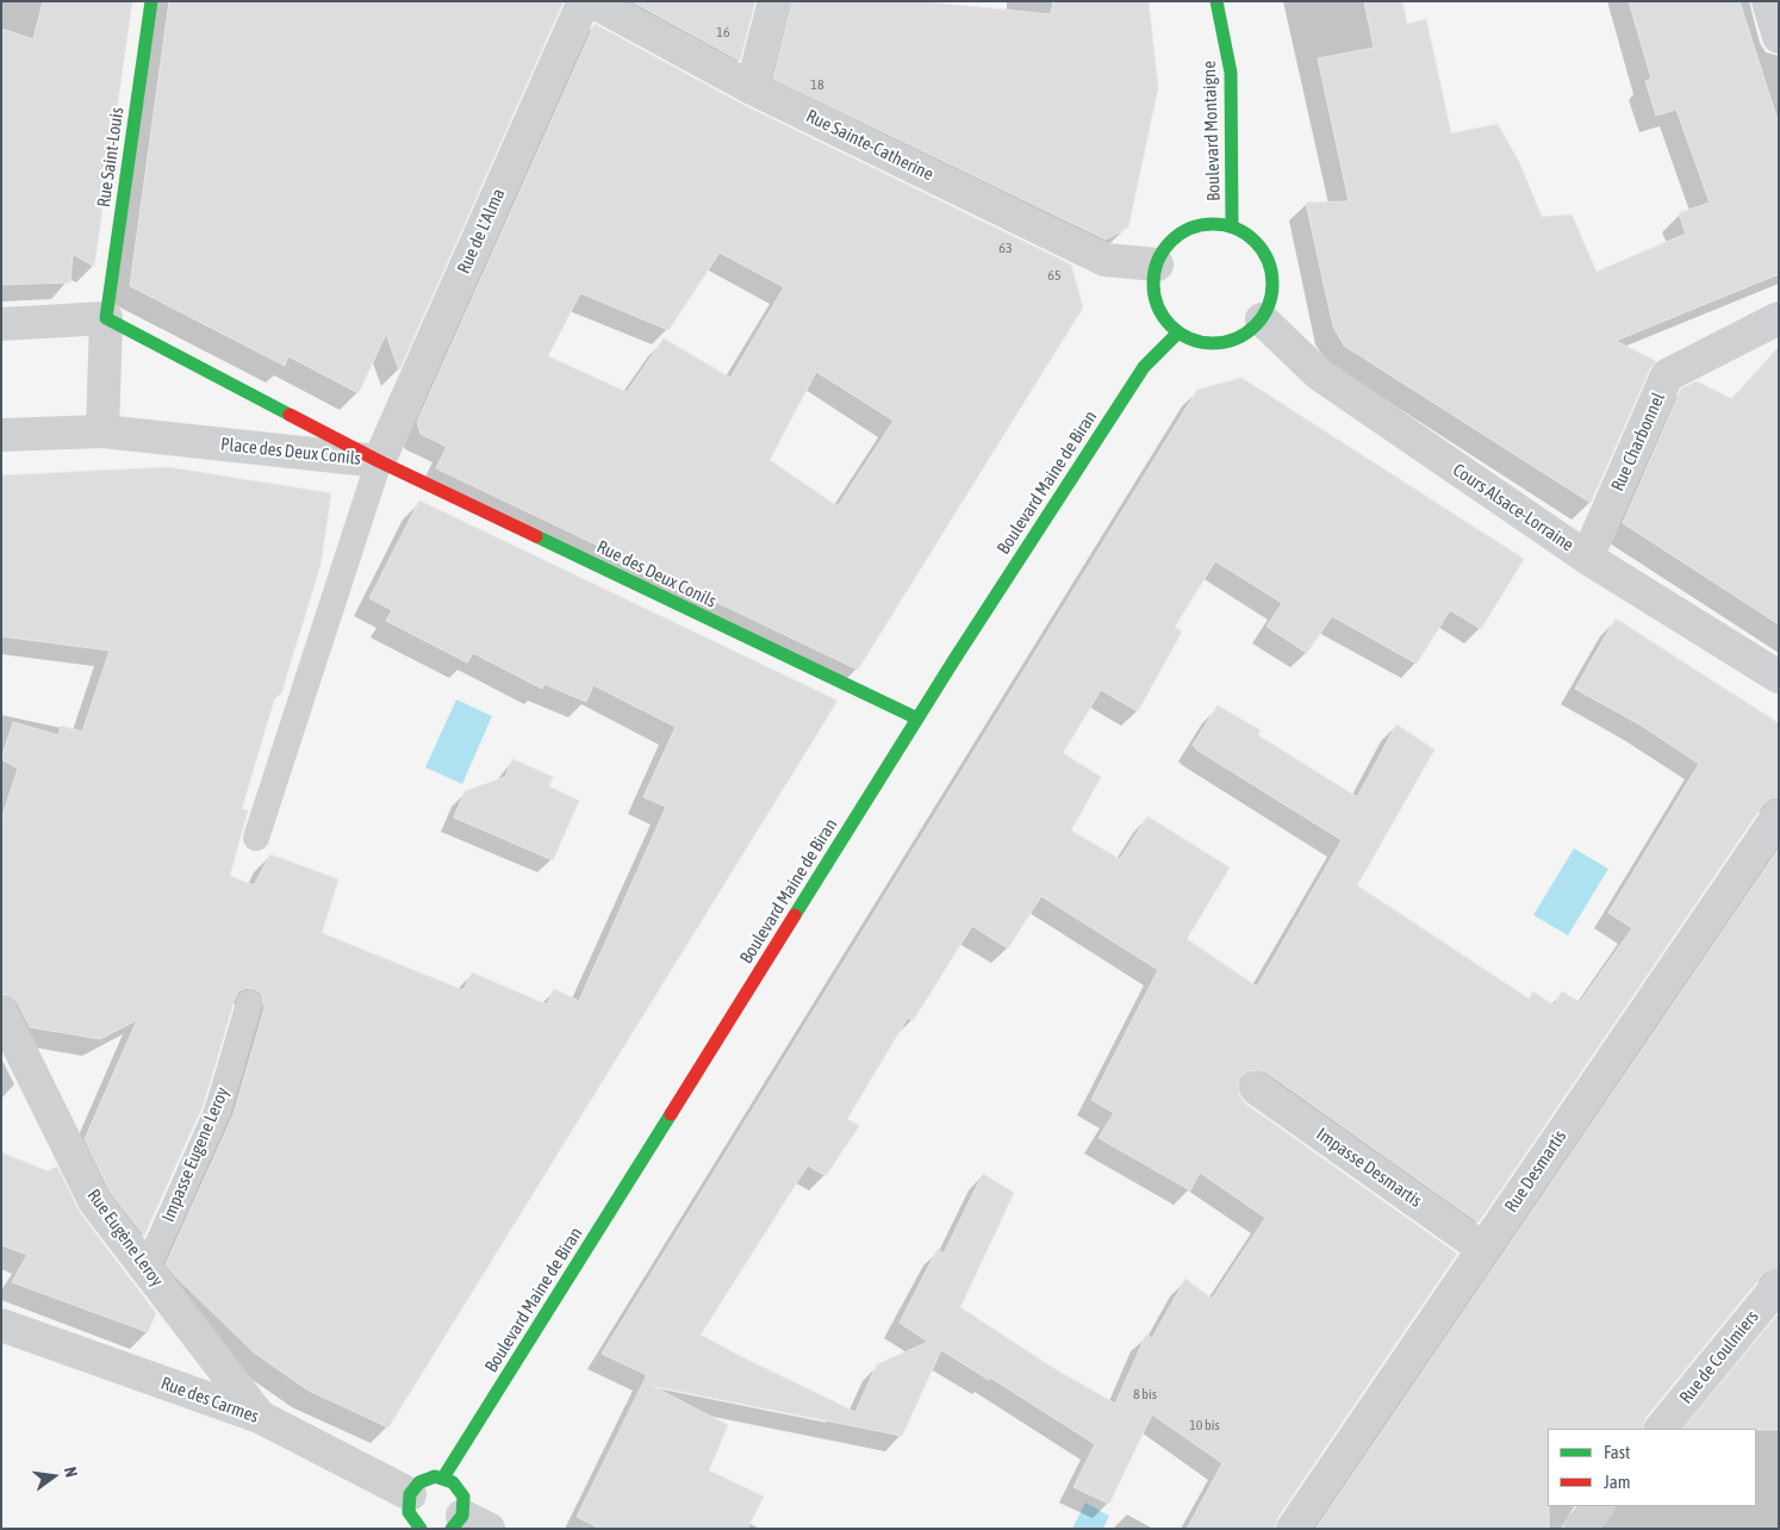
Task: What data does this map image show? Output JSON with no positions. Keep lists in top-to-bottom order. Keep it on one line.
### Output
{"streets":{"main road":["Boulevard Montaigne","Rue Saint-Louis","Place des Deux Conils","Boulevard Maine de Biran","Rue des Deux Conils"],"street":["Rue Sainte-Catherine","Rue de L'Alma","Rue Charbonnel","Cours Alsace-Lorraine","Impasse Desmartis","Rue Desmartis","Rue Eugène Leroy","Rue de Coulmiers","Rue des Carmes"],"lane":["Impasse Eugene Leroy"]},"crossings":[["Boulevard Montaigne","Rue Sainte-Catherine"],["Boulevard Montaigne","Boulevard Maine de Biran"],["Boulevard Montaigne","Cours Alsace-Lorraine"],["Rue Sainte-Catherine","Boulevard Maine de Biran"],["Rue Sainte-Catherine","Cours Alsace-Lorraine"],["Rue Saint-Louis","Place des Deux Conils"],["Rue de L'Alma","Place des Deux Conils"],["Rue de L'Alma","Rue des Deux Conils"],["Rue Charbonnel","Cours Alsace-Lorraine"],["Place des Deux Conils","Rue des Deux Conils"],["Boulevard Maine de Biran","Cours Alsace-Lorraine"],["Boulevard Maine de Biran","Rue des Deux Conils"],["Impasse Eugene Leroy","Rue Eugène Leroy"],["Impasse Desmartis","Rue Desmartis"],["Rue Eugène Leroy","Rue des Carmes"]],"house_numbers":["16","18","63","65","8 bis","10 bis"],"legend":["Fast","Jam"],"north":"right"}
